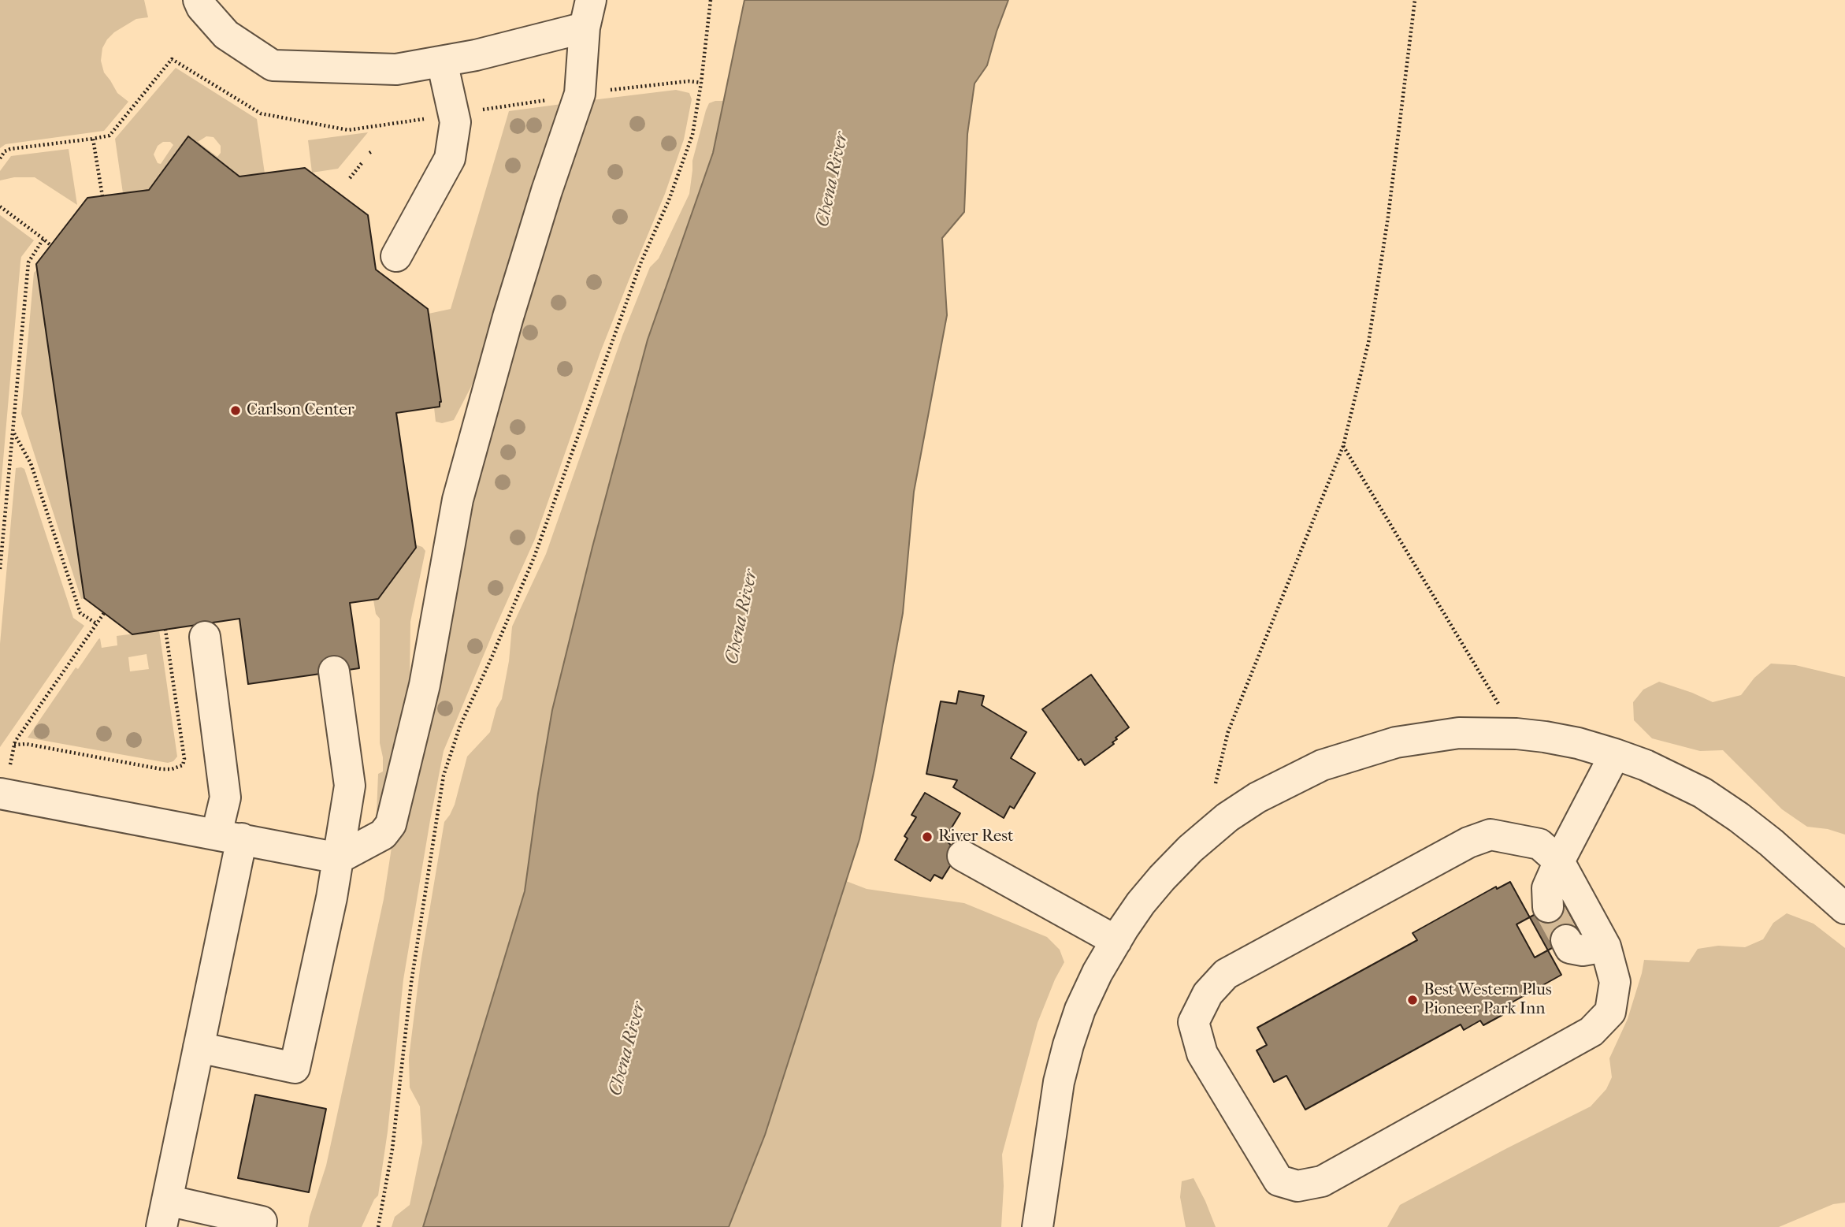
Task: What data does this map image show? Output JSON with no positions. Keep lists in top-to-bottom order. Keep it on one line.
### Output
{"water":["Chena River"],"places":["Carlson Center","River Rest","Best Western Plus Pioneer Park Inn"]}
